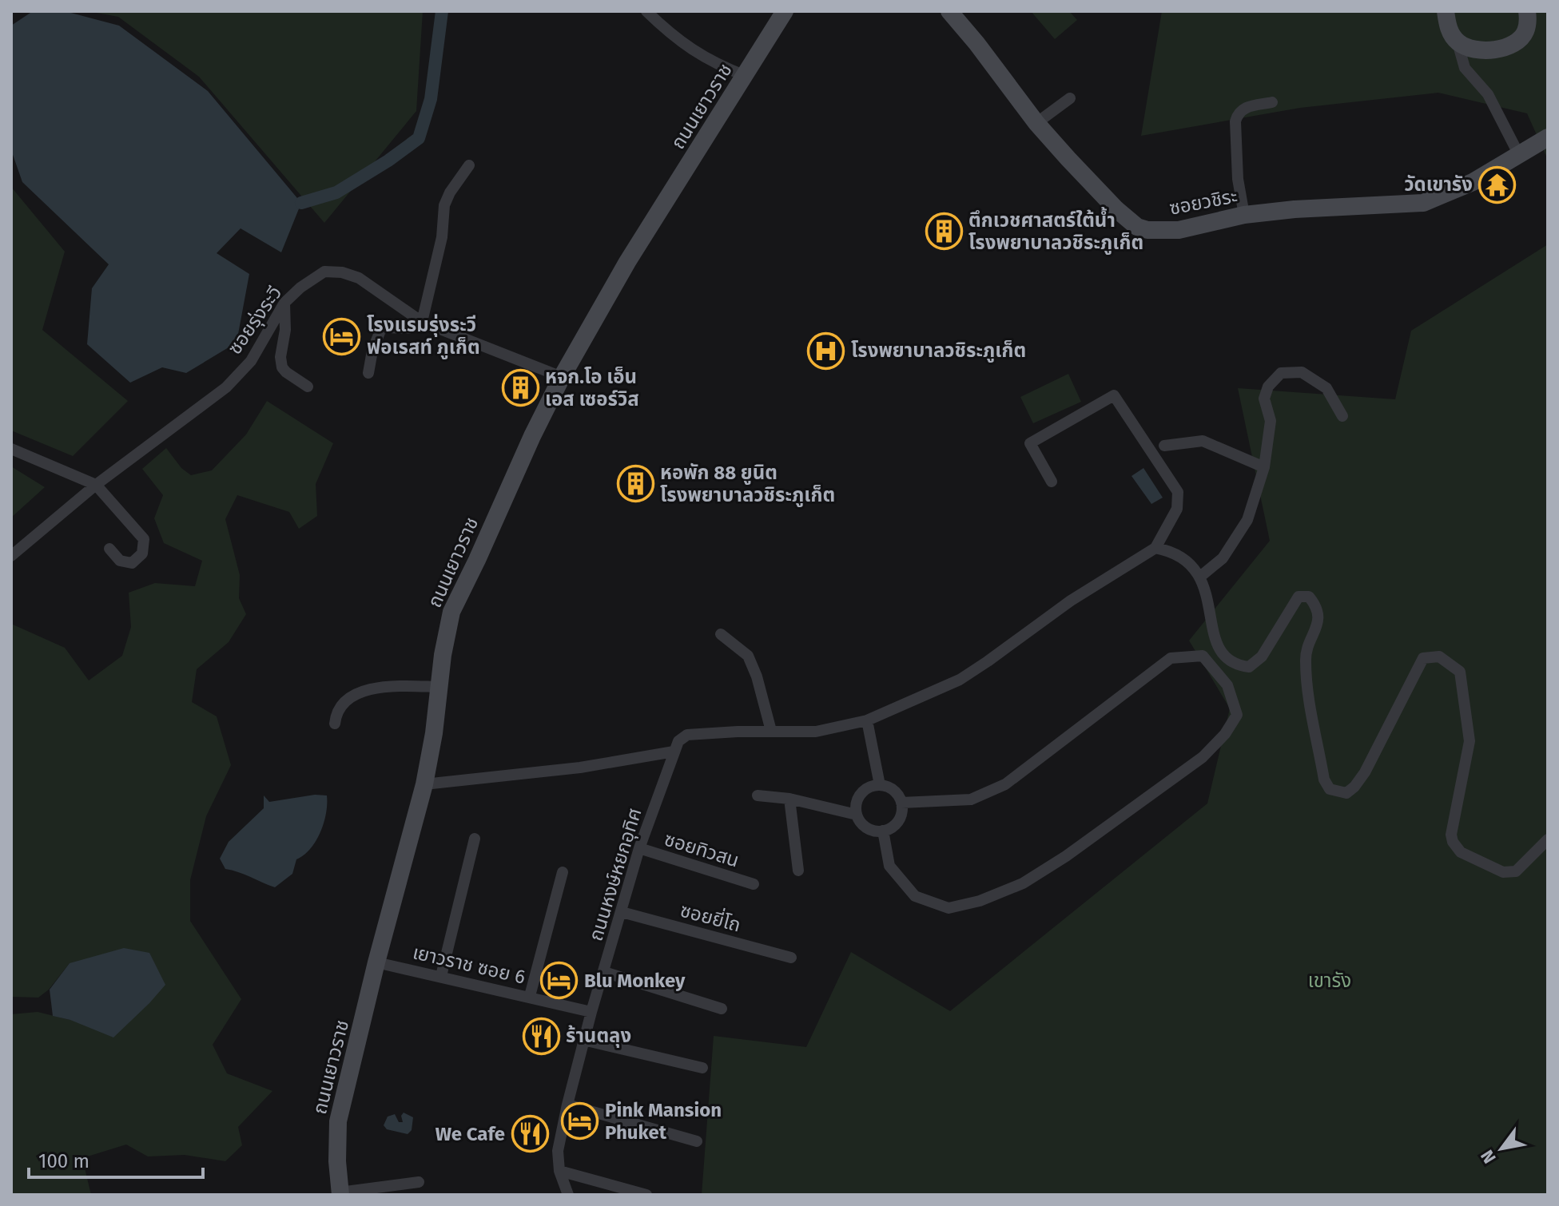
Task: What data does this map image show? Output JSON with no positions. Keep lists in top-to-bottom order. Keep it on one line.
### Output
{"streets":{"main road":["ถนนเยาวราช","ซอยวชิระ"],"street":["ซอยรุ่งระวี","ซอยทิวสน","ถนนหงษ์หยกอุทิศ","ซอยยี่โถ","เยาวราช ซอย 6"]},"crossings":[["ถนนเยาวราช","ซอยรุ่งระวี"],["ถนนเยาวราช","เยาวราช ซอย 6"],["ซอยทิวสน","ถนนหงษ์หยกอุทิศ"],["ถนนหงษ์หยกอุทิศ","ซอยยี่โถ"],["ถนนหงษ์หยกอุทิศ","เยาวราช ซอย 6"]],"parks":["เขารัง"],"places":{"temple":["วัดเขารัง"],"building":["ตึกเวชศาสตร์ใต้น้ำ โรงพยาบาลวชิระภูเก็ต","หจก.โอ เอ็น เอส เซอร์วิส","หอพัก 88 ยูนิต โรงพยาบาลวชิระภูเก็ต"],"hotel":["โรงแรมรุ่งระวี ฟอเรสท์ ภูเก็ต","Blu Monkey","Pink Mansion Phuket"],"hospital":["โรงพยาบาลวชิระภูเก็ต"],"restaurant":["ร้านตลุง","We Cafe"]},"scale_bar":"100 m","north":"bottom left"}
